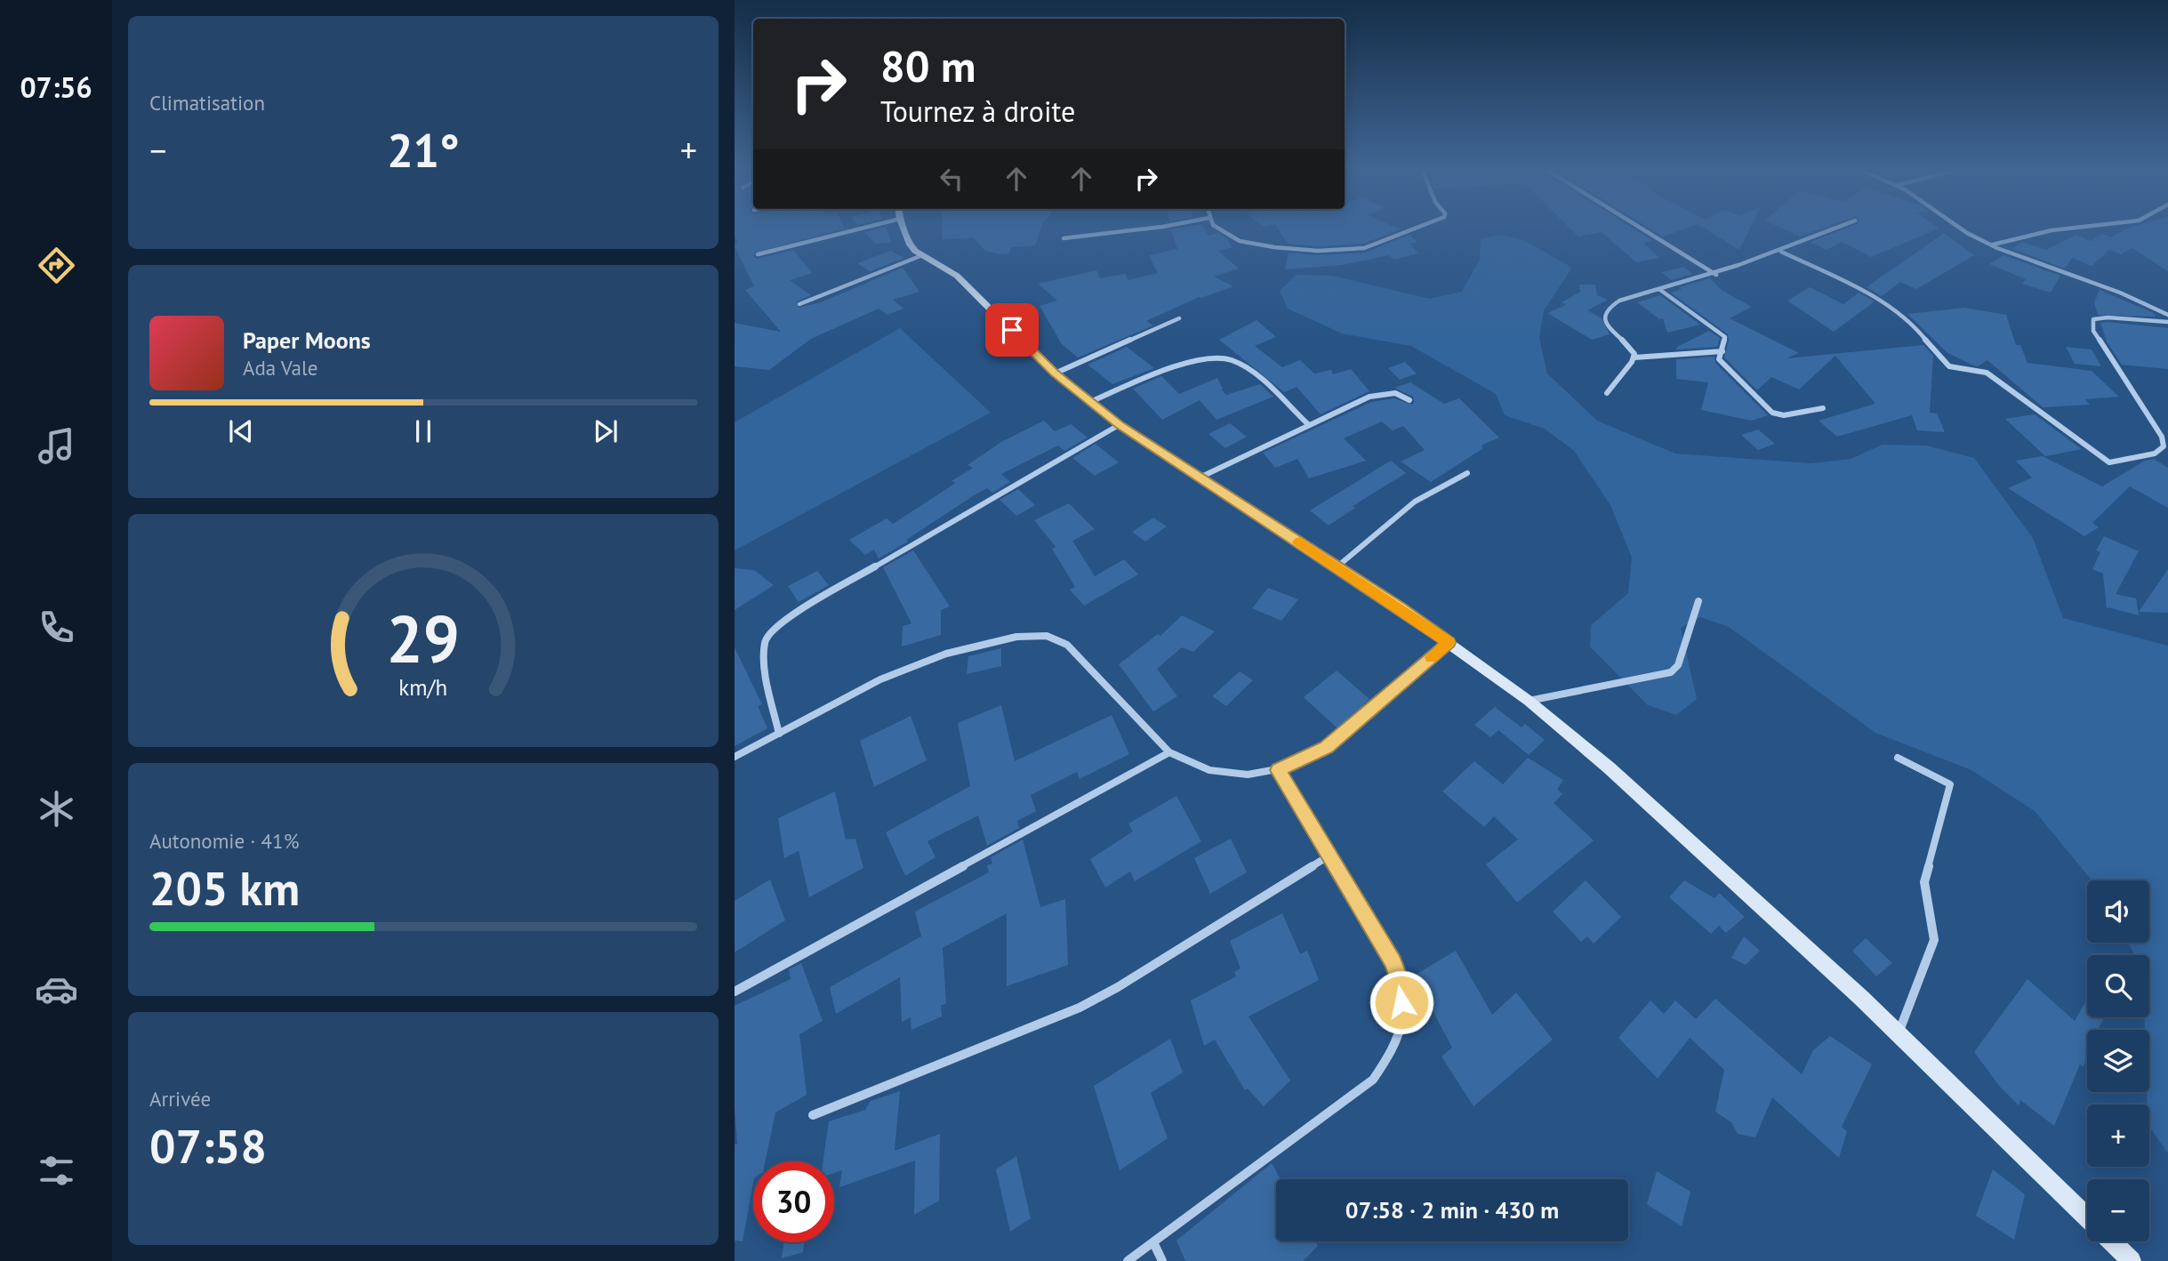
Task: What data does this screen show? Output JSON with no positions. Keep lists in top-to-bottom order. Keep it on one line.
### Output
{"page":{"tabs":"07:56","tile":["Climatisation",["Autonomie · 41%","205 km"],["Arrivée","07:58"]],"turn":["80 m","Tournez à droite"],"heat":["−","21°","+"],"song":["Paper Moons","Ada Vale"],"map_buttons":["+","−"],"limit":"30","trip":"07:58 · 2 min · 430 m","gauge":["29","km/h"]}}
